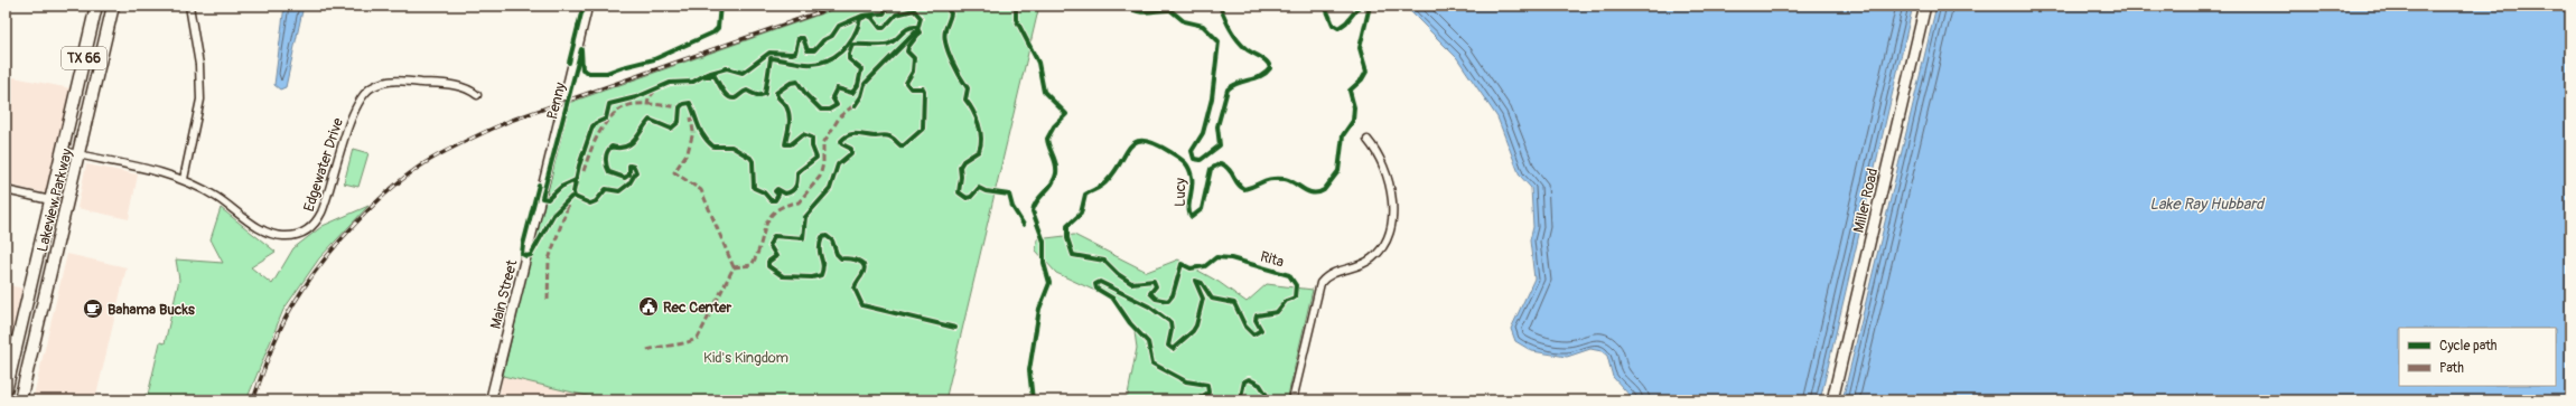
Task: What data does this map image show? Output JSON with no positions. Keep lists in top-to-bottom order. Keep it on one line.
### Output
{"streets":{"main road":["TX 66","Lakeview Parkway","Miller Road"],"street":["Edgewater Drive","Main Street"],"cycle path":["Penny","Lucy"]},"crossings":[["Edgewater Drive","Lakeview Parkway"]],"water":["Lake Ray Hubbard"],"parks":["Kid's Kingdom"],"places":{"public building":["Rec Center"],"cafe":["Bahama Bucks"]},"legend":["Cycle path","Path"]}
